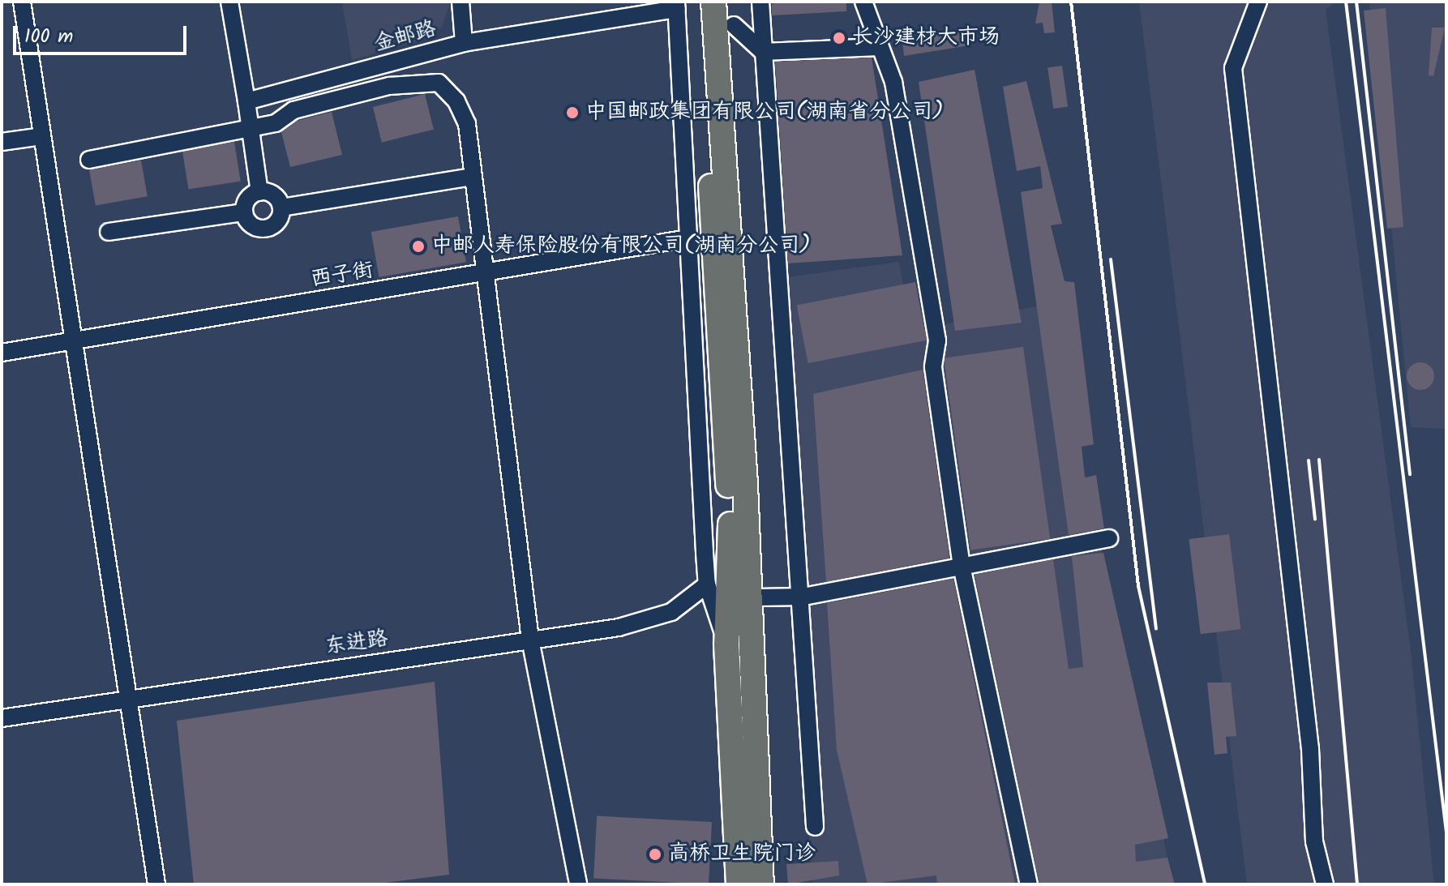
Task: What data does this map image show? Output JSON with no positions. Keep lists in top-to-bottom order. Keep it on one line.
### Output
{"streets":{"street":["金邮路","西子街","东进路"]},"places":["长沙建材大市场","中国邮政集团有限公司(湖南省分公司)","中邮人寿保险股份有限公司(湖南分公司)","高桥卫生院门诊"],"scale_bar":"100 m"}
